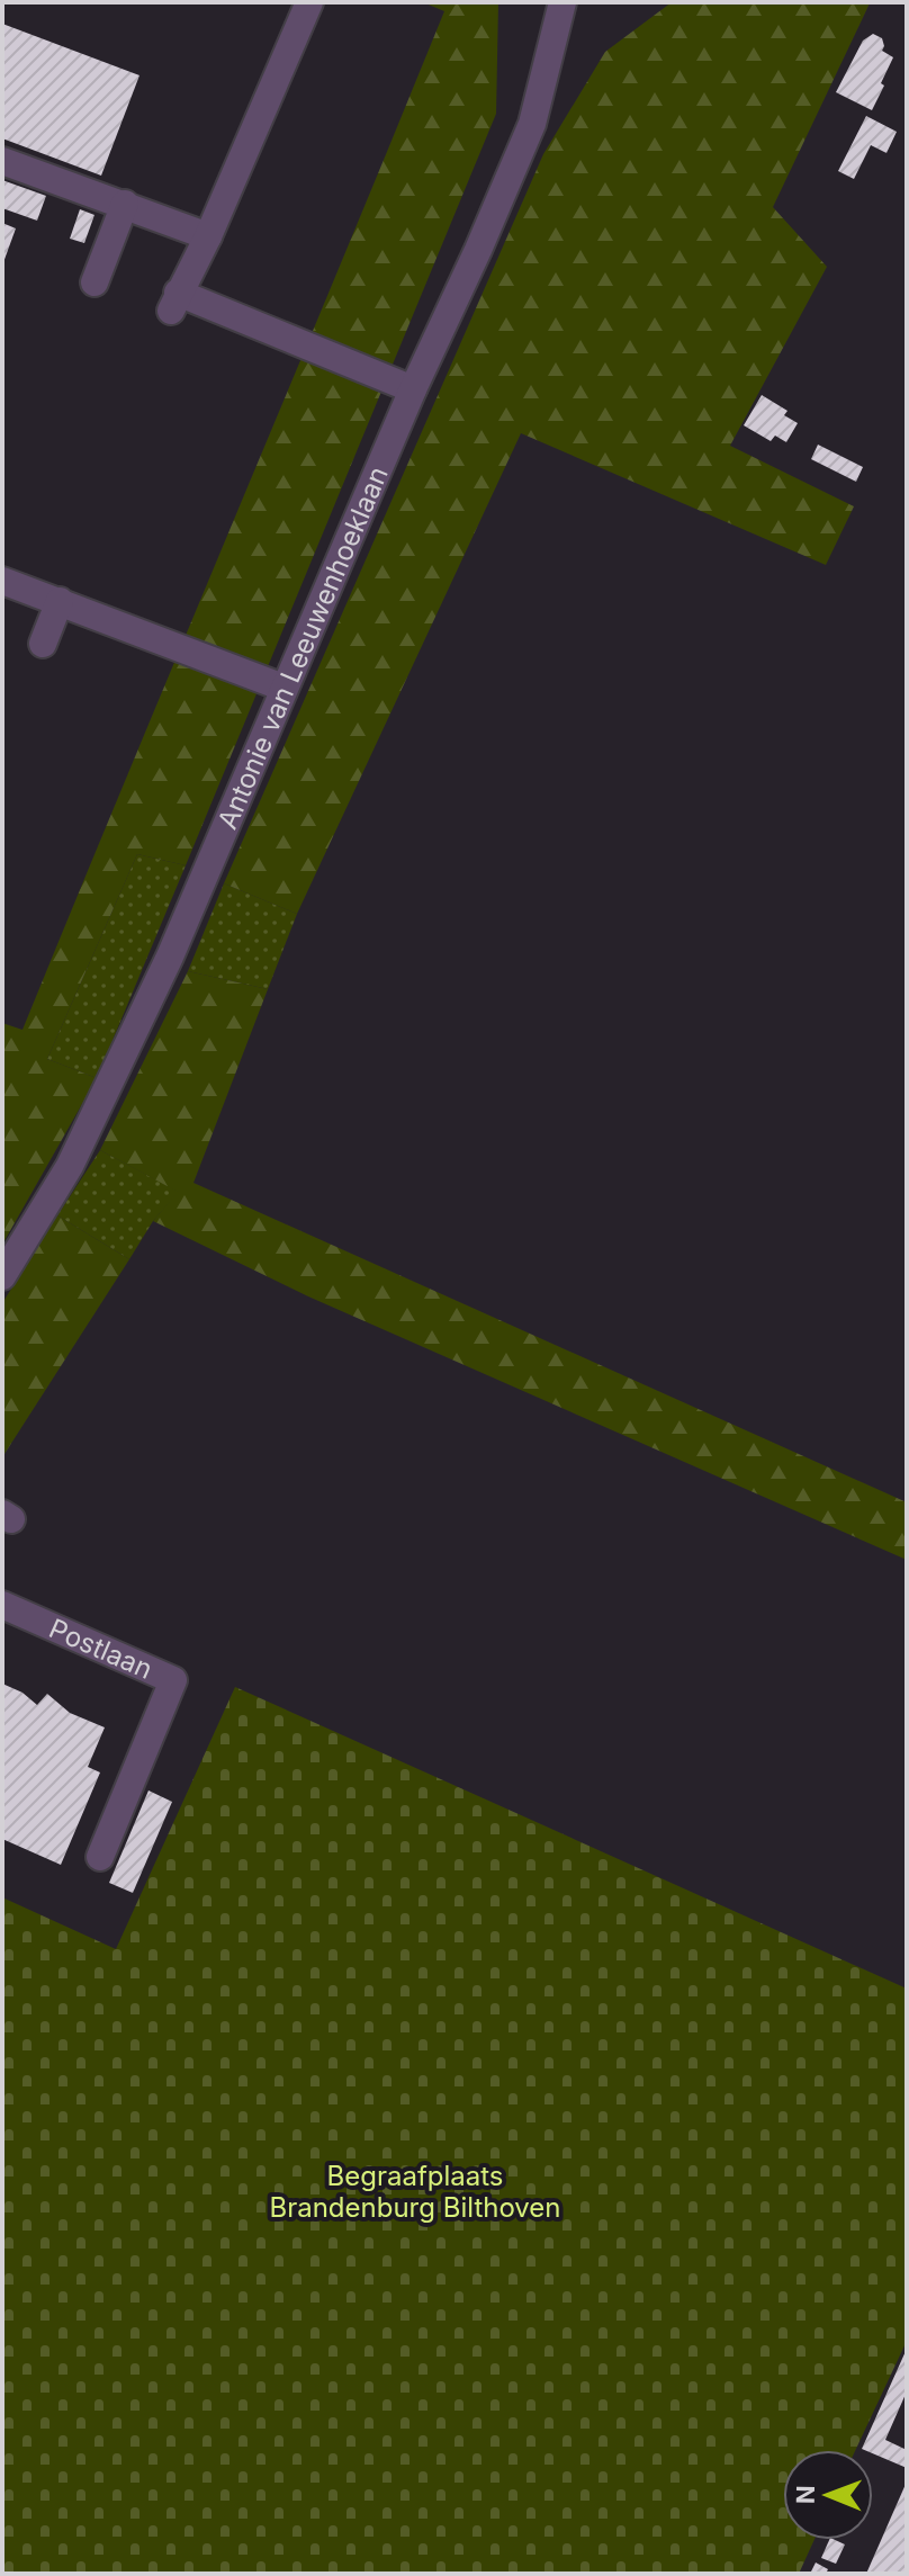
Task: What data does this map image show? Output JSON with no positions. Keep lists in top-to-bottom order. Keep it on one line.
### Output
{"streets":{"street":["Antonie van Leeuwenhoeklaan","Postlaan"]},"parks":["Begraafplaats Brandenburg Bilthoven"],"north":"left"}
